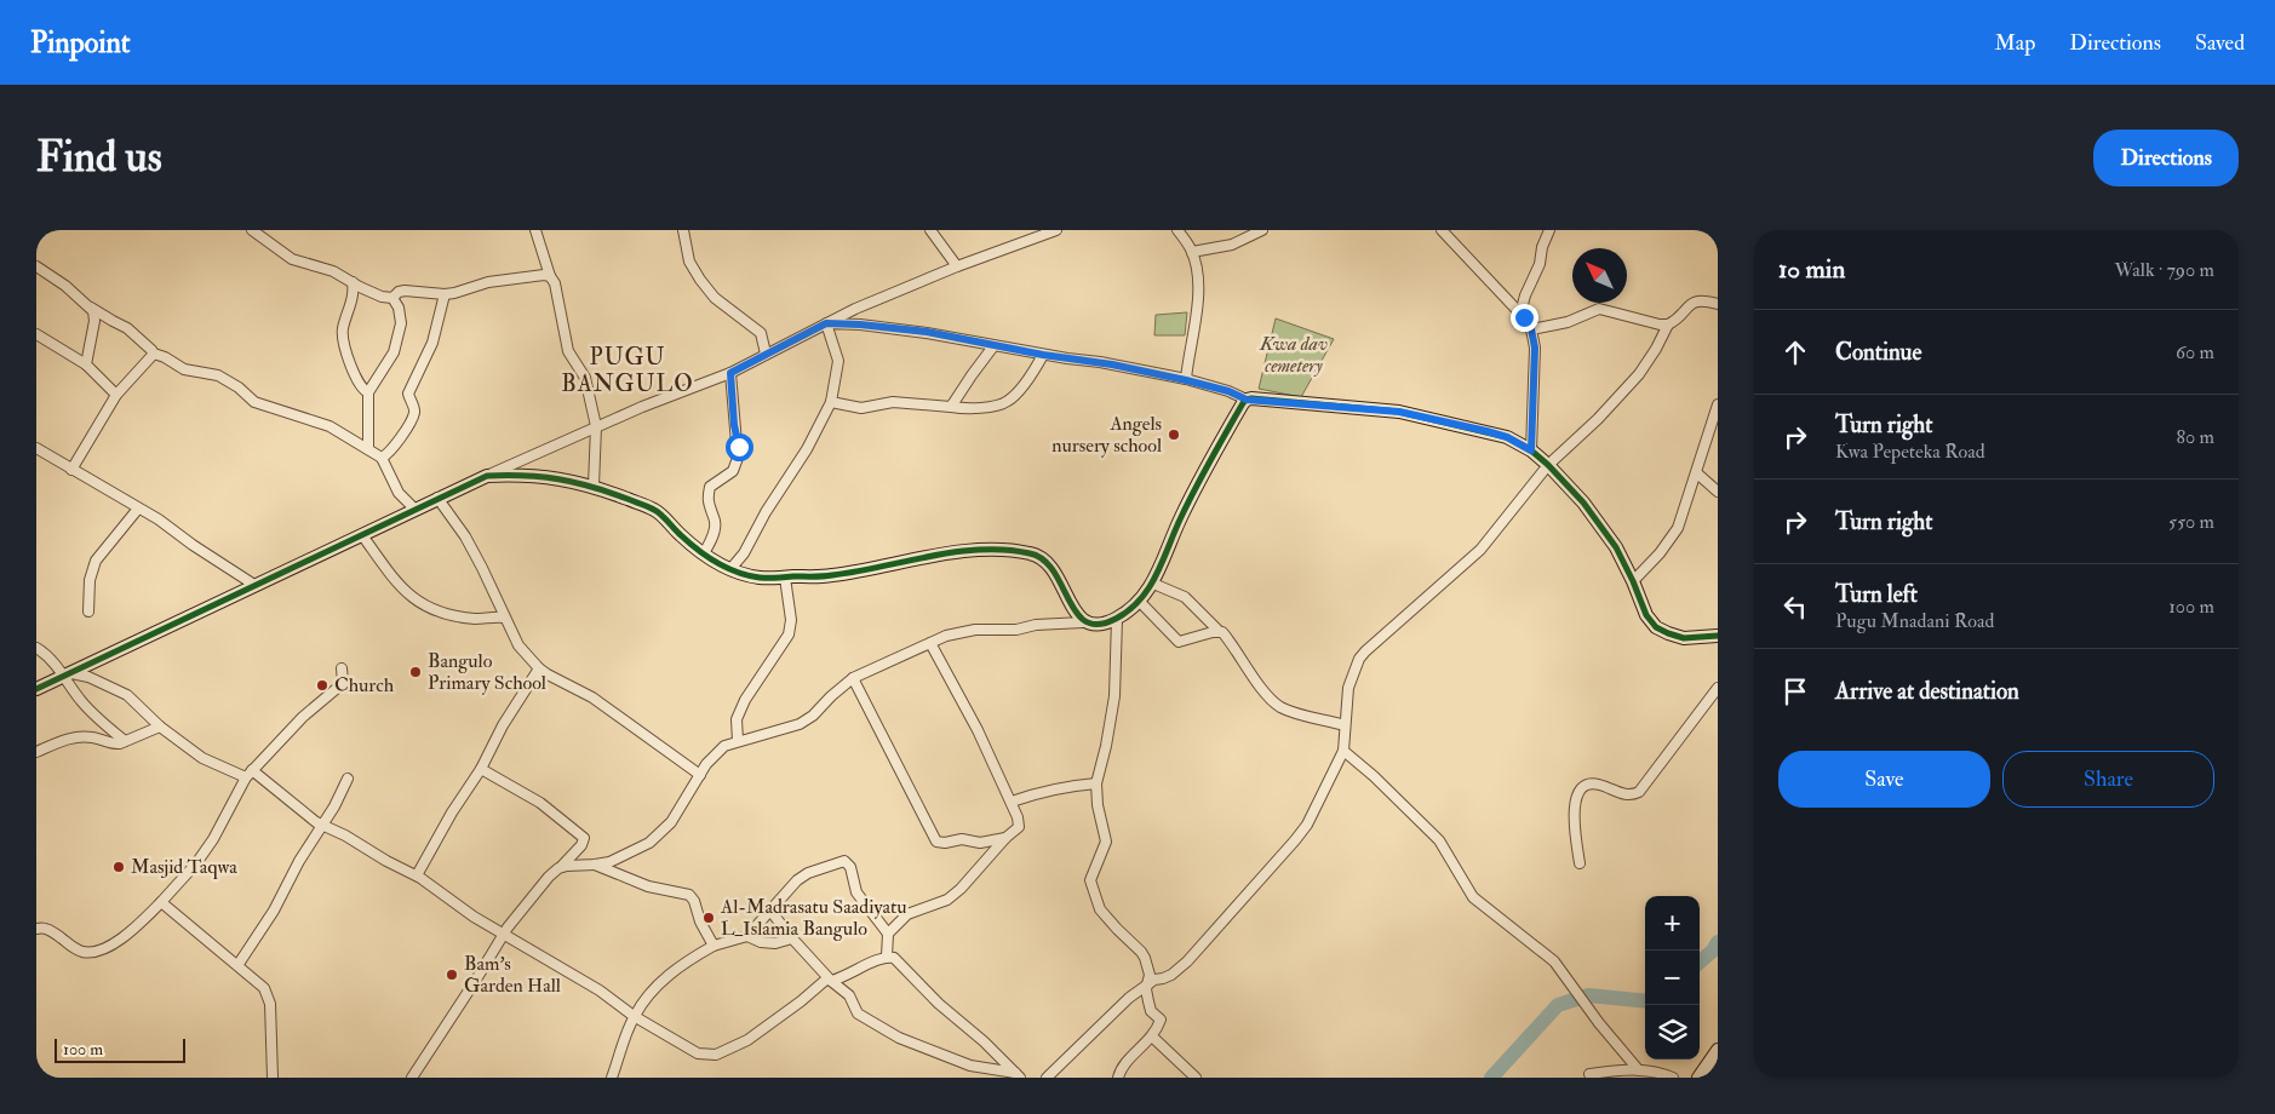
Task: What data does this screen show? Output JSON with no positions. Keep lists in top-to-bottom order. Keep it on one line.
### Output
{"districts":["PUGU BANGULO"],"parks":["Kwa dav cemetery"],"places":["Angels nursery school","Bangulo Primary School","Church","Masjid Taqwa","Al-Madrasatu Saadiyatu L_Islamia Bangulo","Bam's Garden Hall"],"scale_bar":"100 m","north":"top left","page":{"header":"Pinpoint","nav":["Map","Directions","Saved"],"buttons":["Directions",["Save","Share"]],"title":"Find us","heading":["10 min","Walk · 790 m"],"list":[["Continue","60 m"],["Turn right","Kwa Pepeteka Road","80 m"],["Turn right","550 m"],["Turn left","Pugu Mnadani Road","100 m"],"Arrive at destination"],"map_buttons":["+","−"],"scale":"100 m"}}
